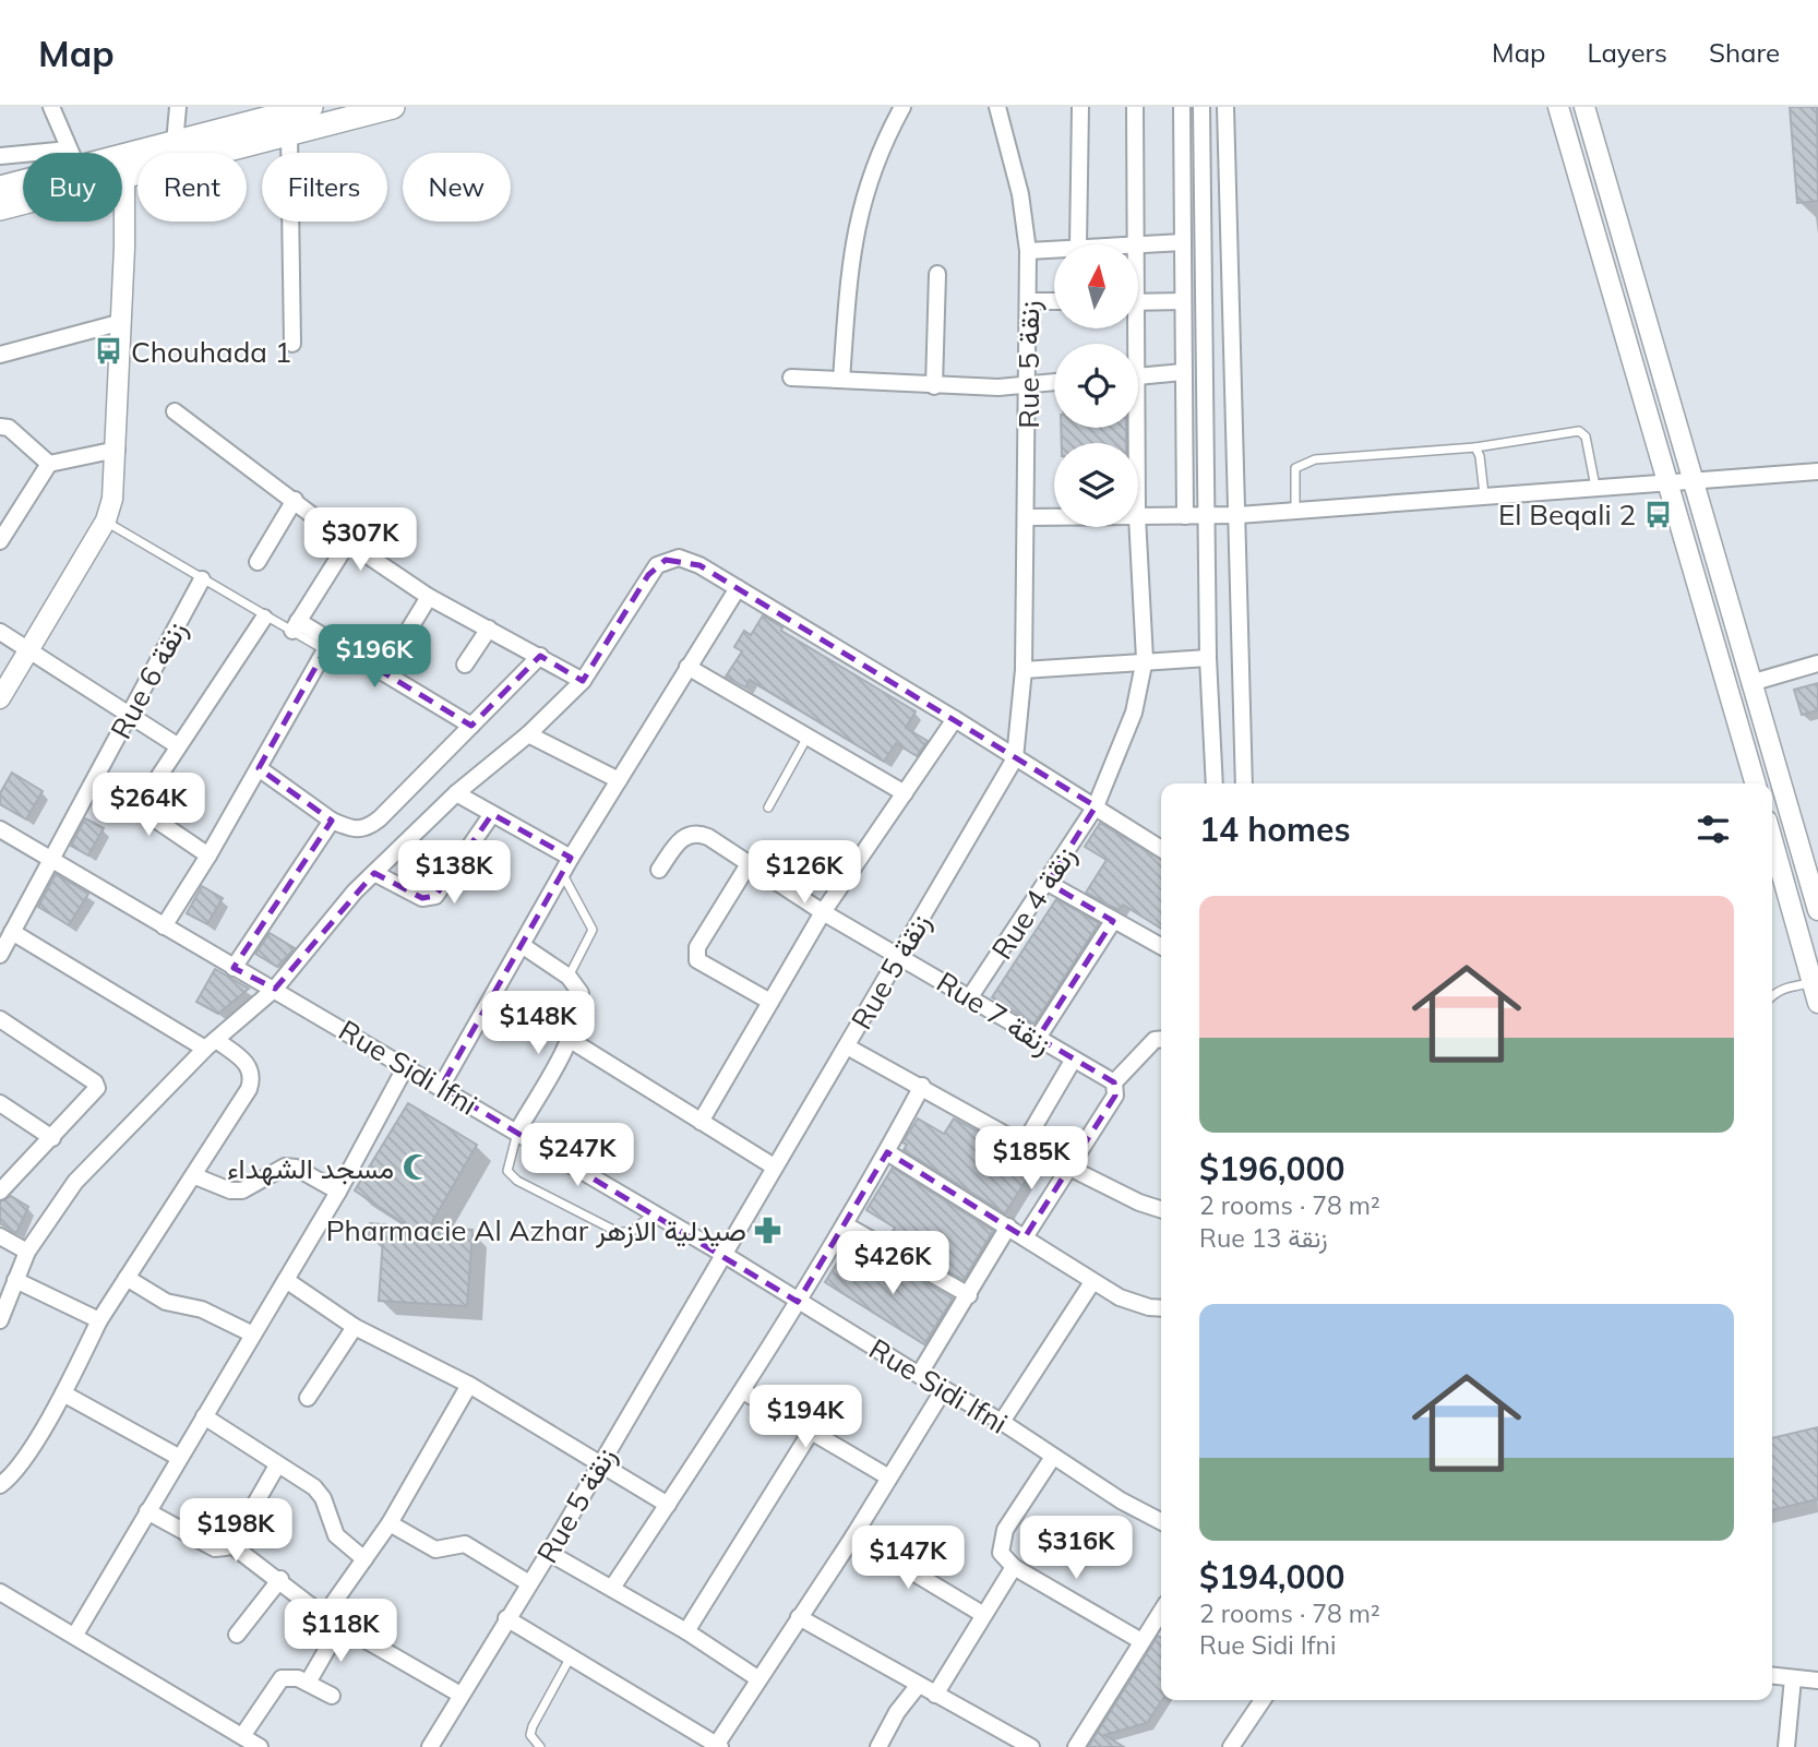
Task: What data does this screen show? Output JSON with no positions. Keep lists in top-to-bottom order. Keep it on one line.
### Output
{"streets":{"street":["Rue 5 زنقة","Rue 6 زنقة","Rue 4 زنقة","Rue 7 زنقة","Rue Sidi Ifni"]},"crossings":[["Rue 5 زنقة","Rue 7 زنقة"],["Rue 5 زنقة","Rue Sidi Ifni"],["Rue 6 زنقة","Rue Sidi Ifni"],["Rue 4 زنقة","Rue 7 زنقة"]],"places":{"bus stop":["Chouhada 1","El Beqali 2"],"mosque":["مسجد الشهداء"],"pharmacy":["Pharmacie Al Azhar صيدلية الازهر"]},"north":"top","page":{"header":"Map","nav":["Map","Layers","Share"],"chip":["Buy","Rent","Filters","New"],"price":["$307K","$196K","$264K","$138K","$126K","$148K","$247K","$185K","$426K","$194K","$198K","$316K","$147K","$118K"],"heading":"14 homes","list":[{"name":"$196,000","note":"2 rooms · 78 m² · Rue 13 زنقة"},{"name":"$194,000","note":"2 rooms · 78 m² · Rue Sidi Ifni"}]}}
